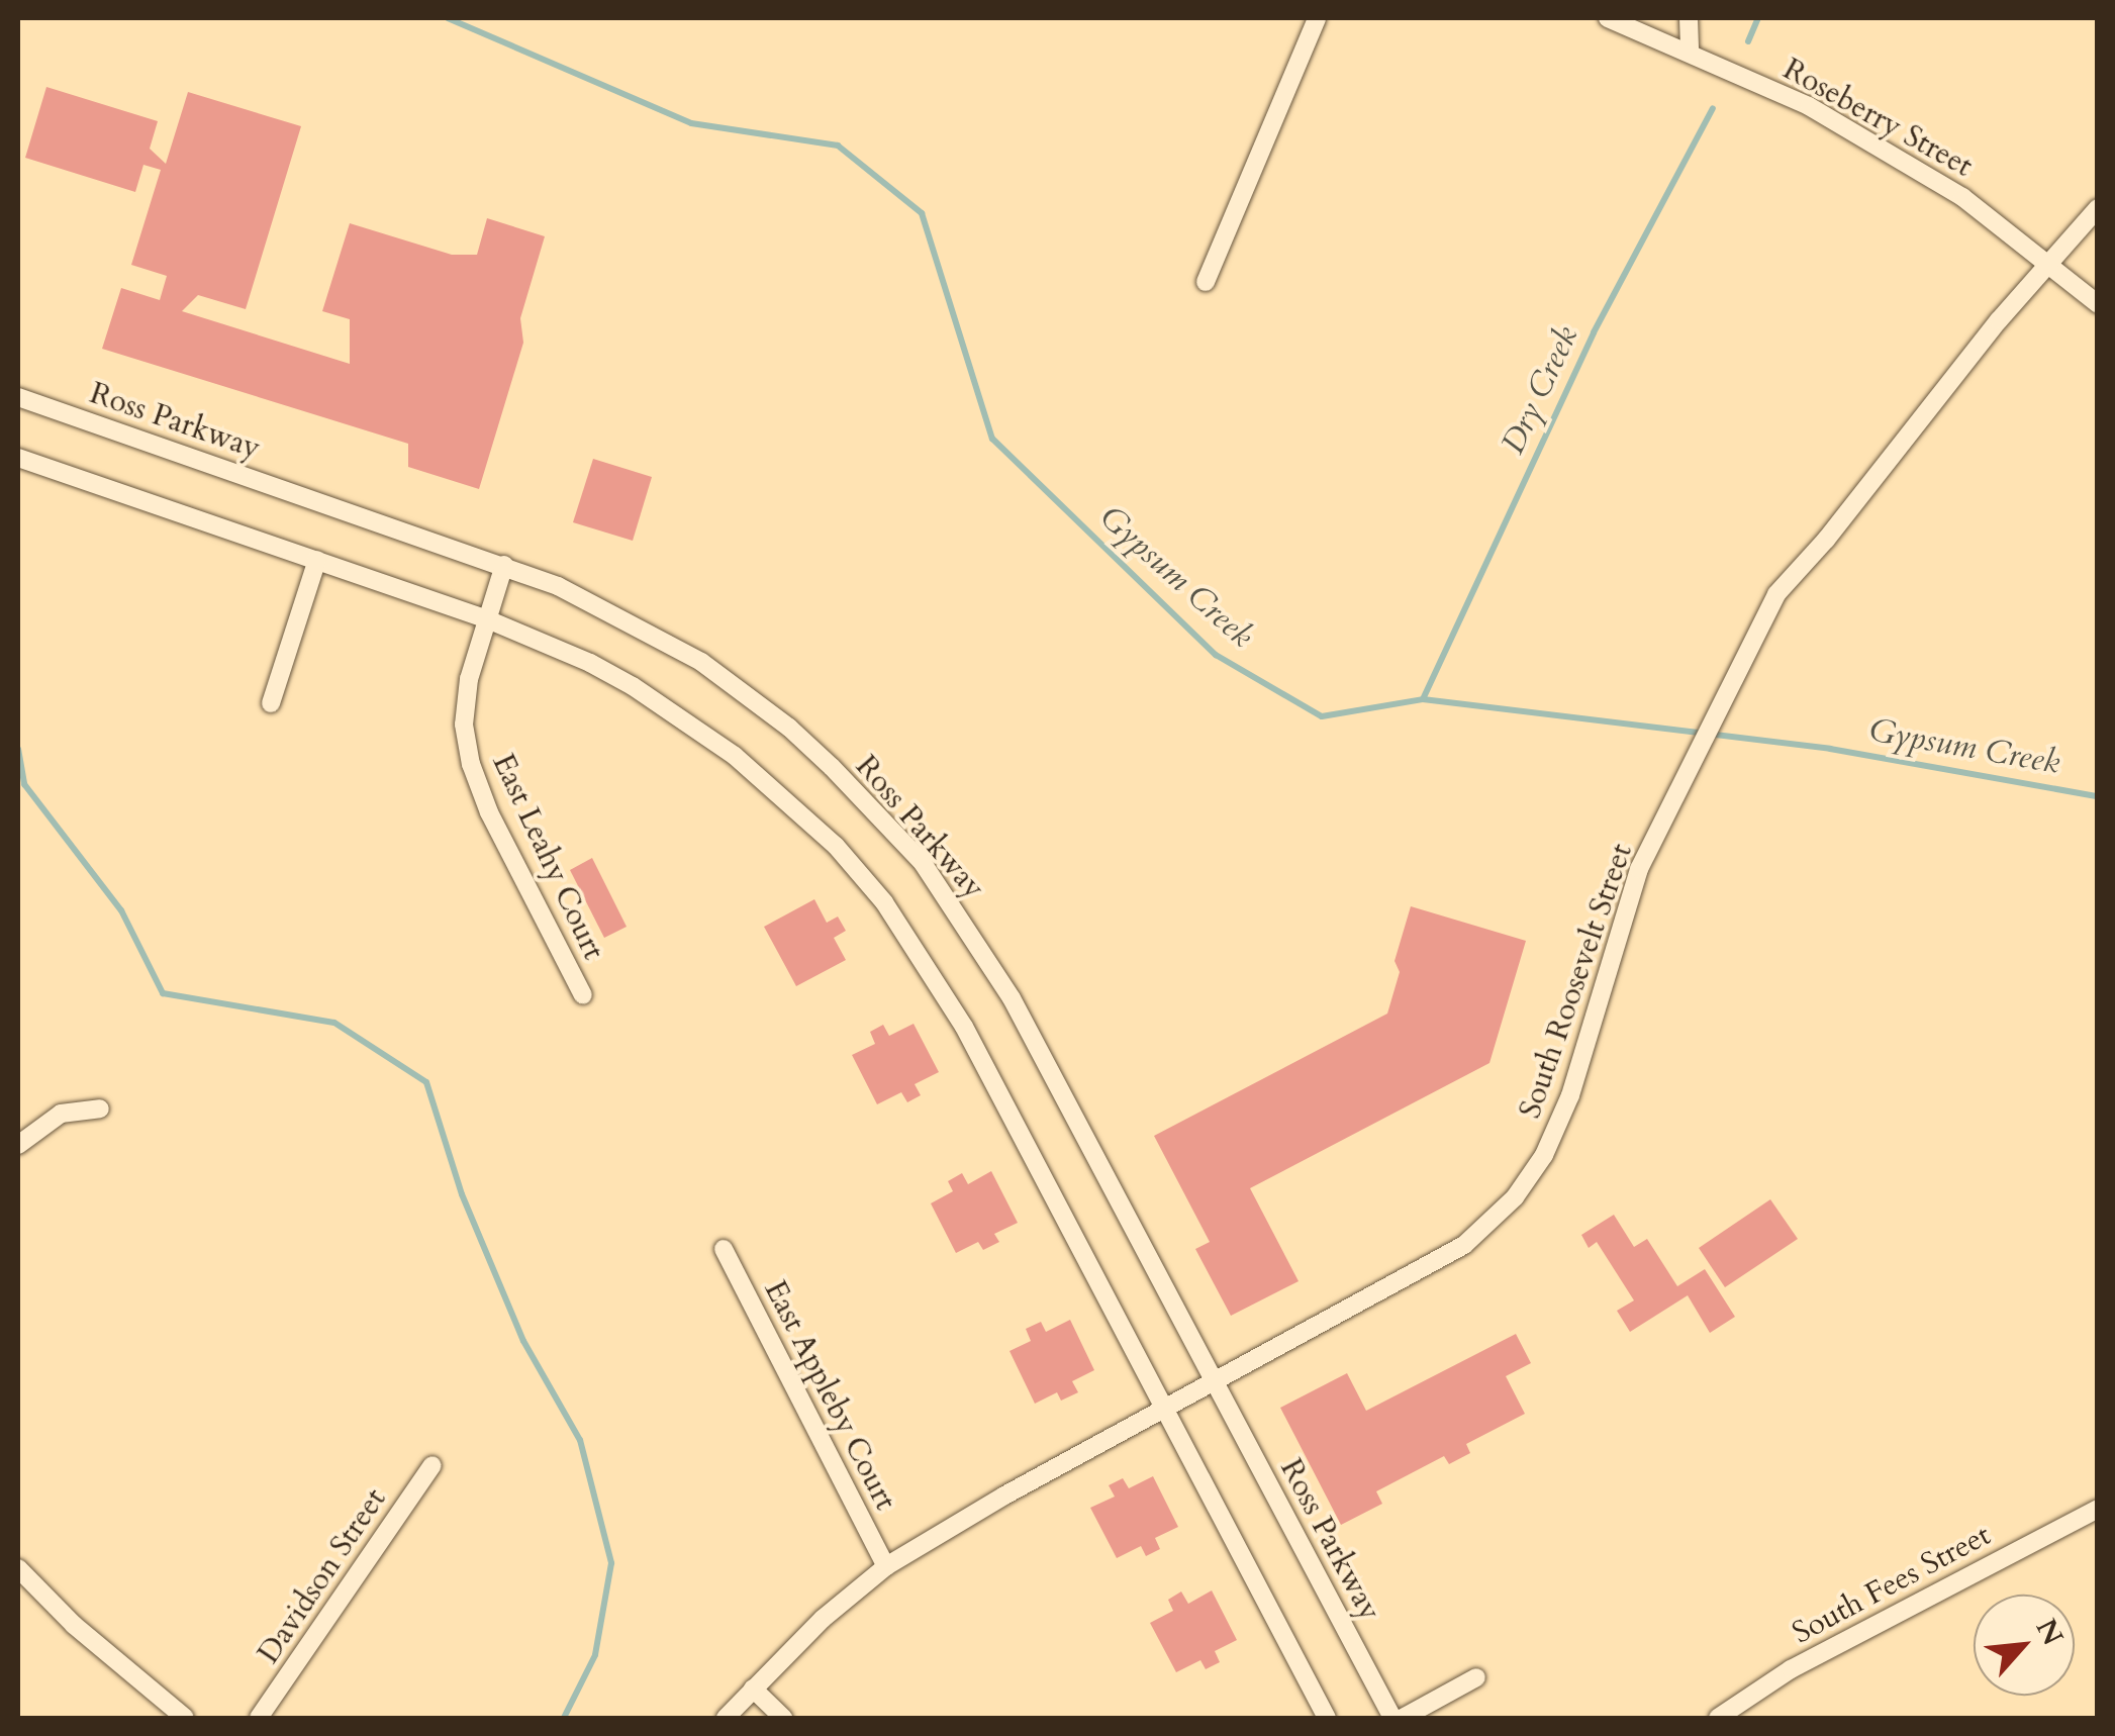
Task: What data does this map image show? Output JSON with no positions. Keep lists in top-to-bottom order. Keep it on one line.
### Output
{"streets":{"street":["Roseberry Street","Ross Parkway","East Leahy Court","South Roosevelt Street","East Appleby Court","Davidson Street","South Fees Street"]},"crossings":[["Roseberry Street","South Roosevelt Street"],["Ross Parkway","East Leahy Court"],["Ross Parkway","South Roosevelt Street"],["South Roosevelt Street","East Appleby Court"]],"water":["Dry Creek","Gypsum Creek"],"north":"top right"}
